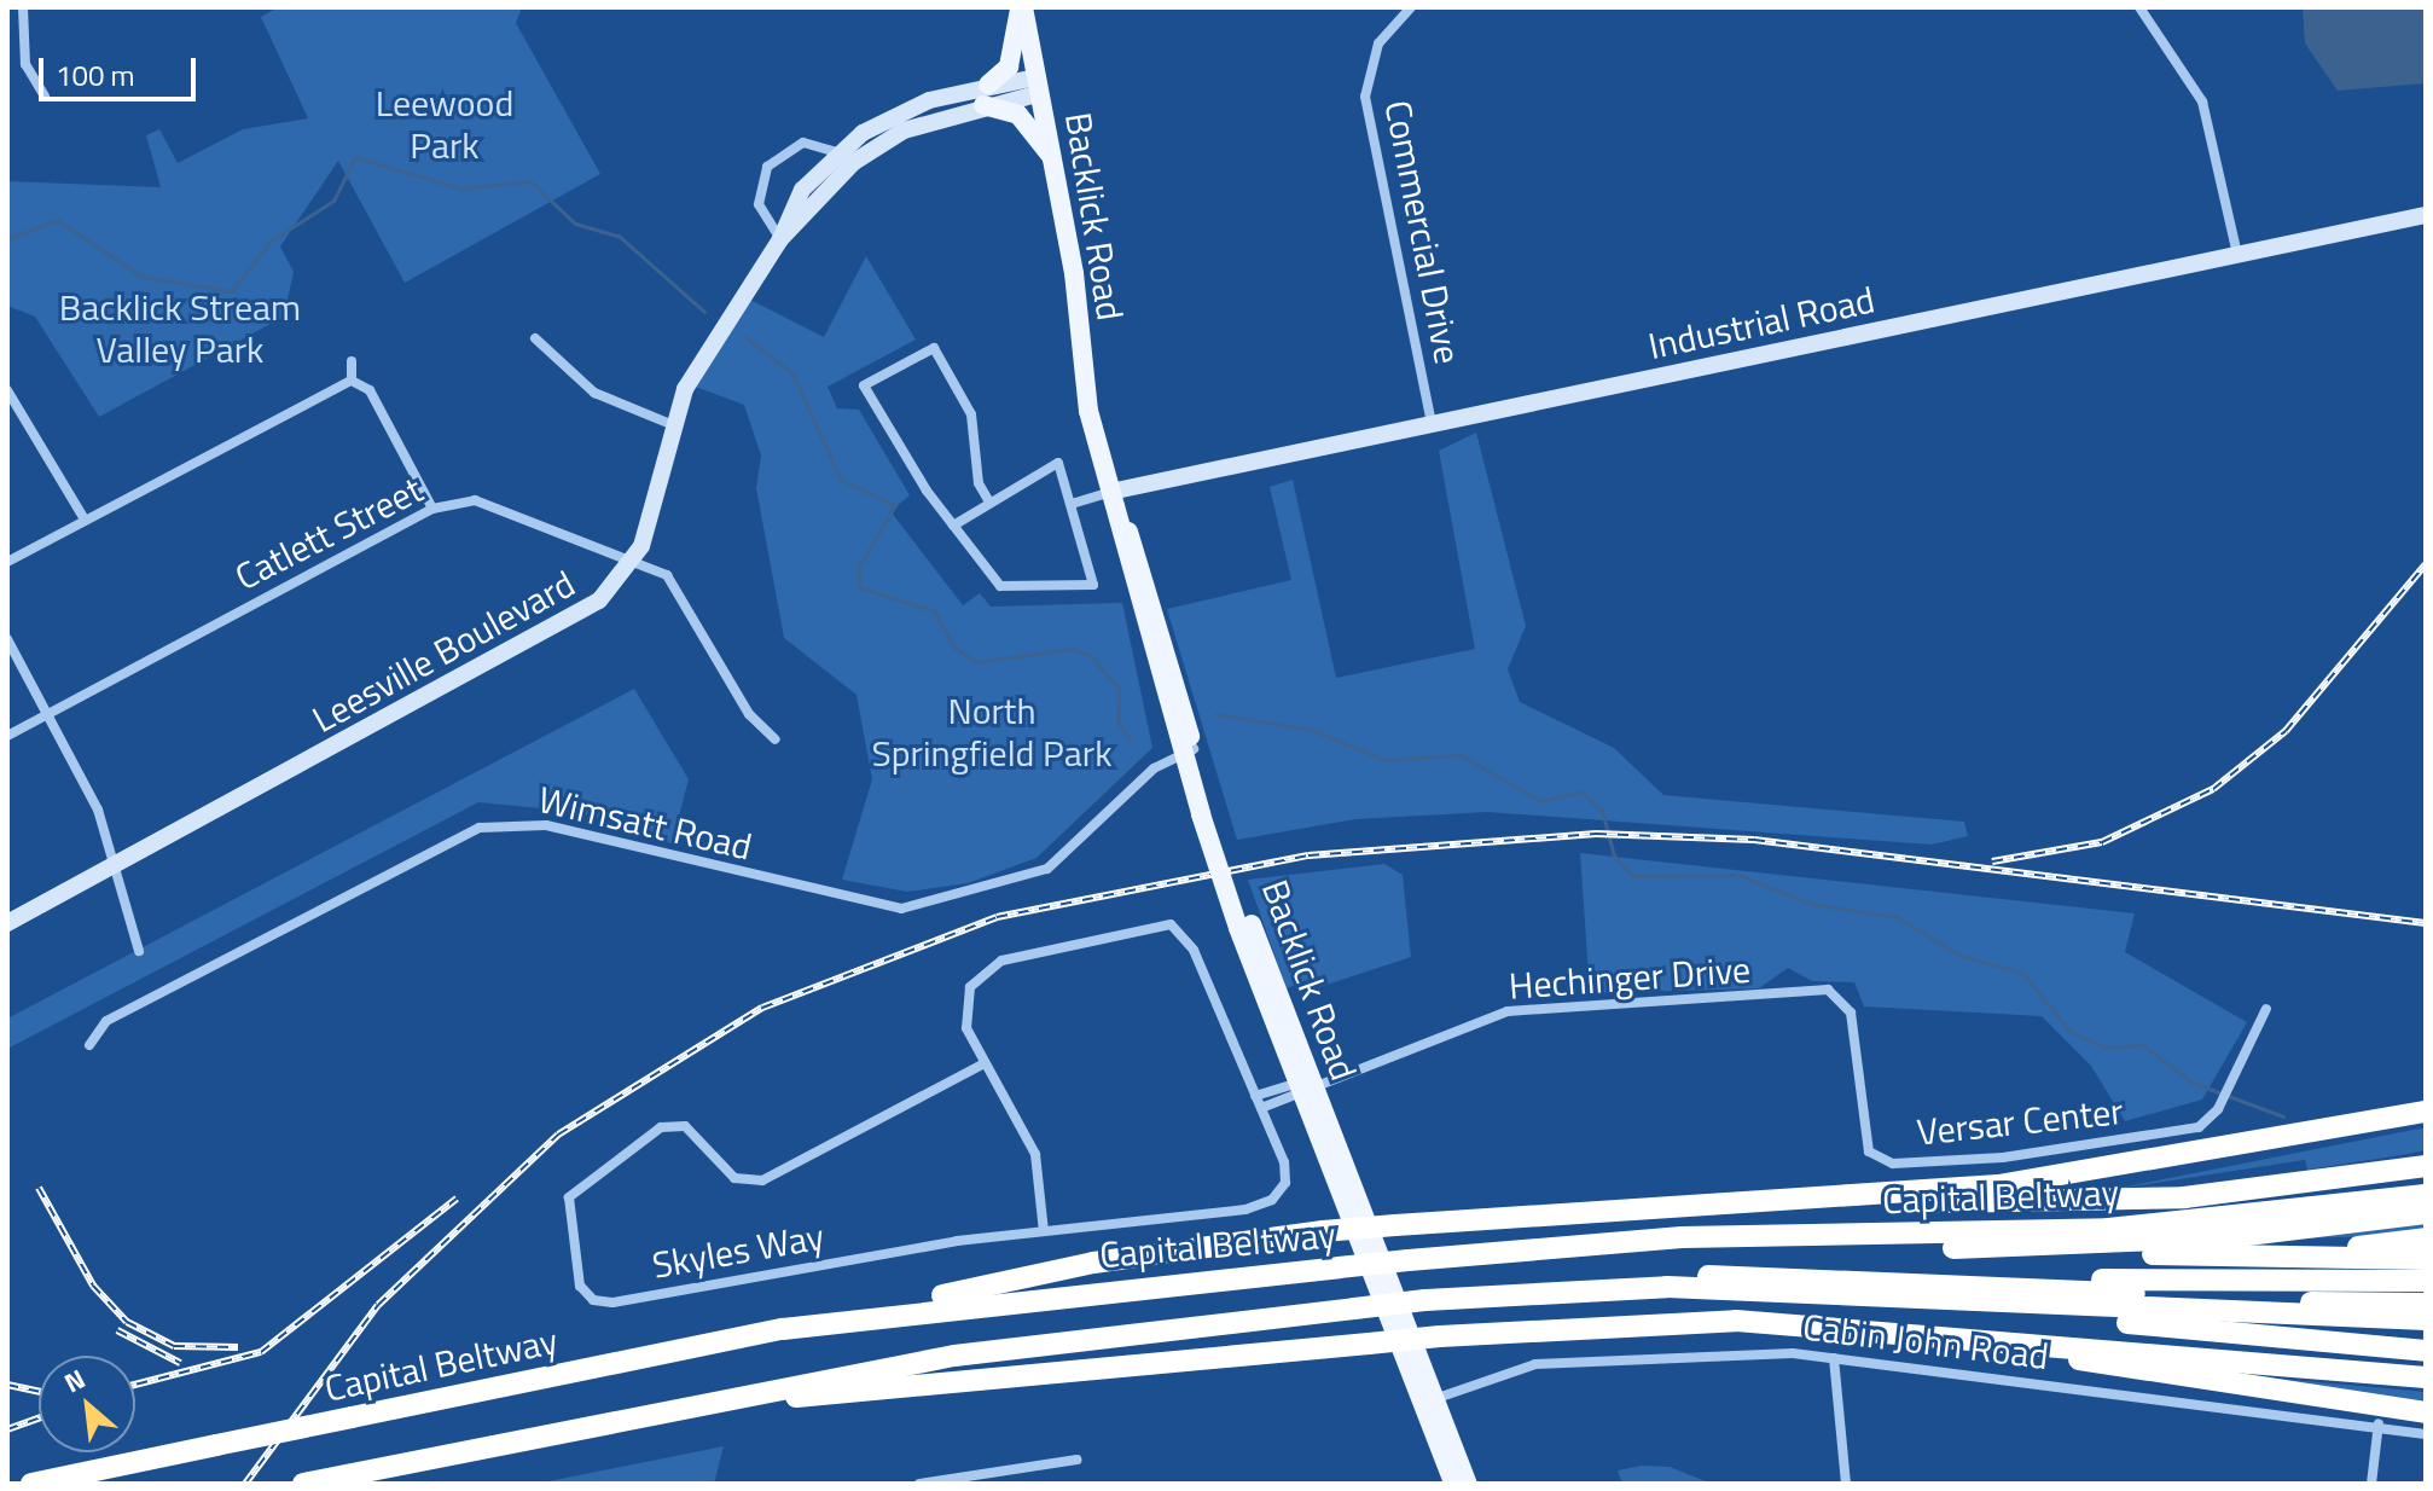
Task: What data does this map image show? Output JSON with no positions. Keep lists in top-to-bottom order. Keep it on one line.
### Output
{"streets":{"highway":["Capital Beltway"],"main road":["Backlick Road"],"street":["Commercial Drive","Industrial Road","Catlett Street","Leesville Boulevard","Wimsatt Road","Hechinger Drive","Versar Center","Skyles Way","Cabin John Road"]},"crossings":[["Backlick Road","Industrial Road"],["Backlick Road","Wimsatt Road"],["Backlick Road","Hechinger Drive"],["Backlick Road","Cabin John Road"],["Commercial Drive","Industrial Road"],["Catlett Street","Leesville Boulevard"],["Hechinger Drive","Versar Center"]],"parks":["Leewood Park","Backlick Stream Valley Park","North Springfield Park"],"scale_bar":"100 m","north":"top left"}
